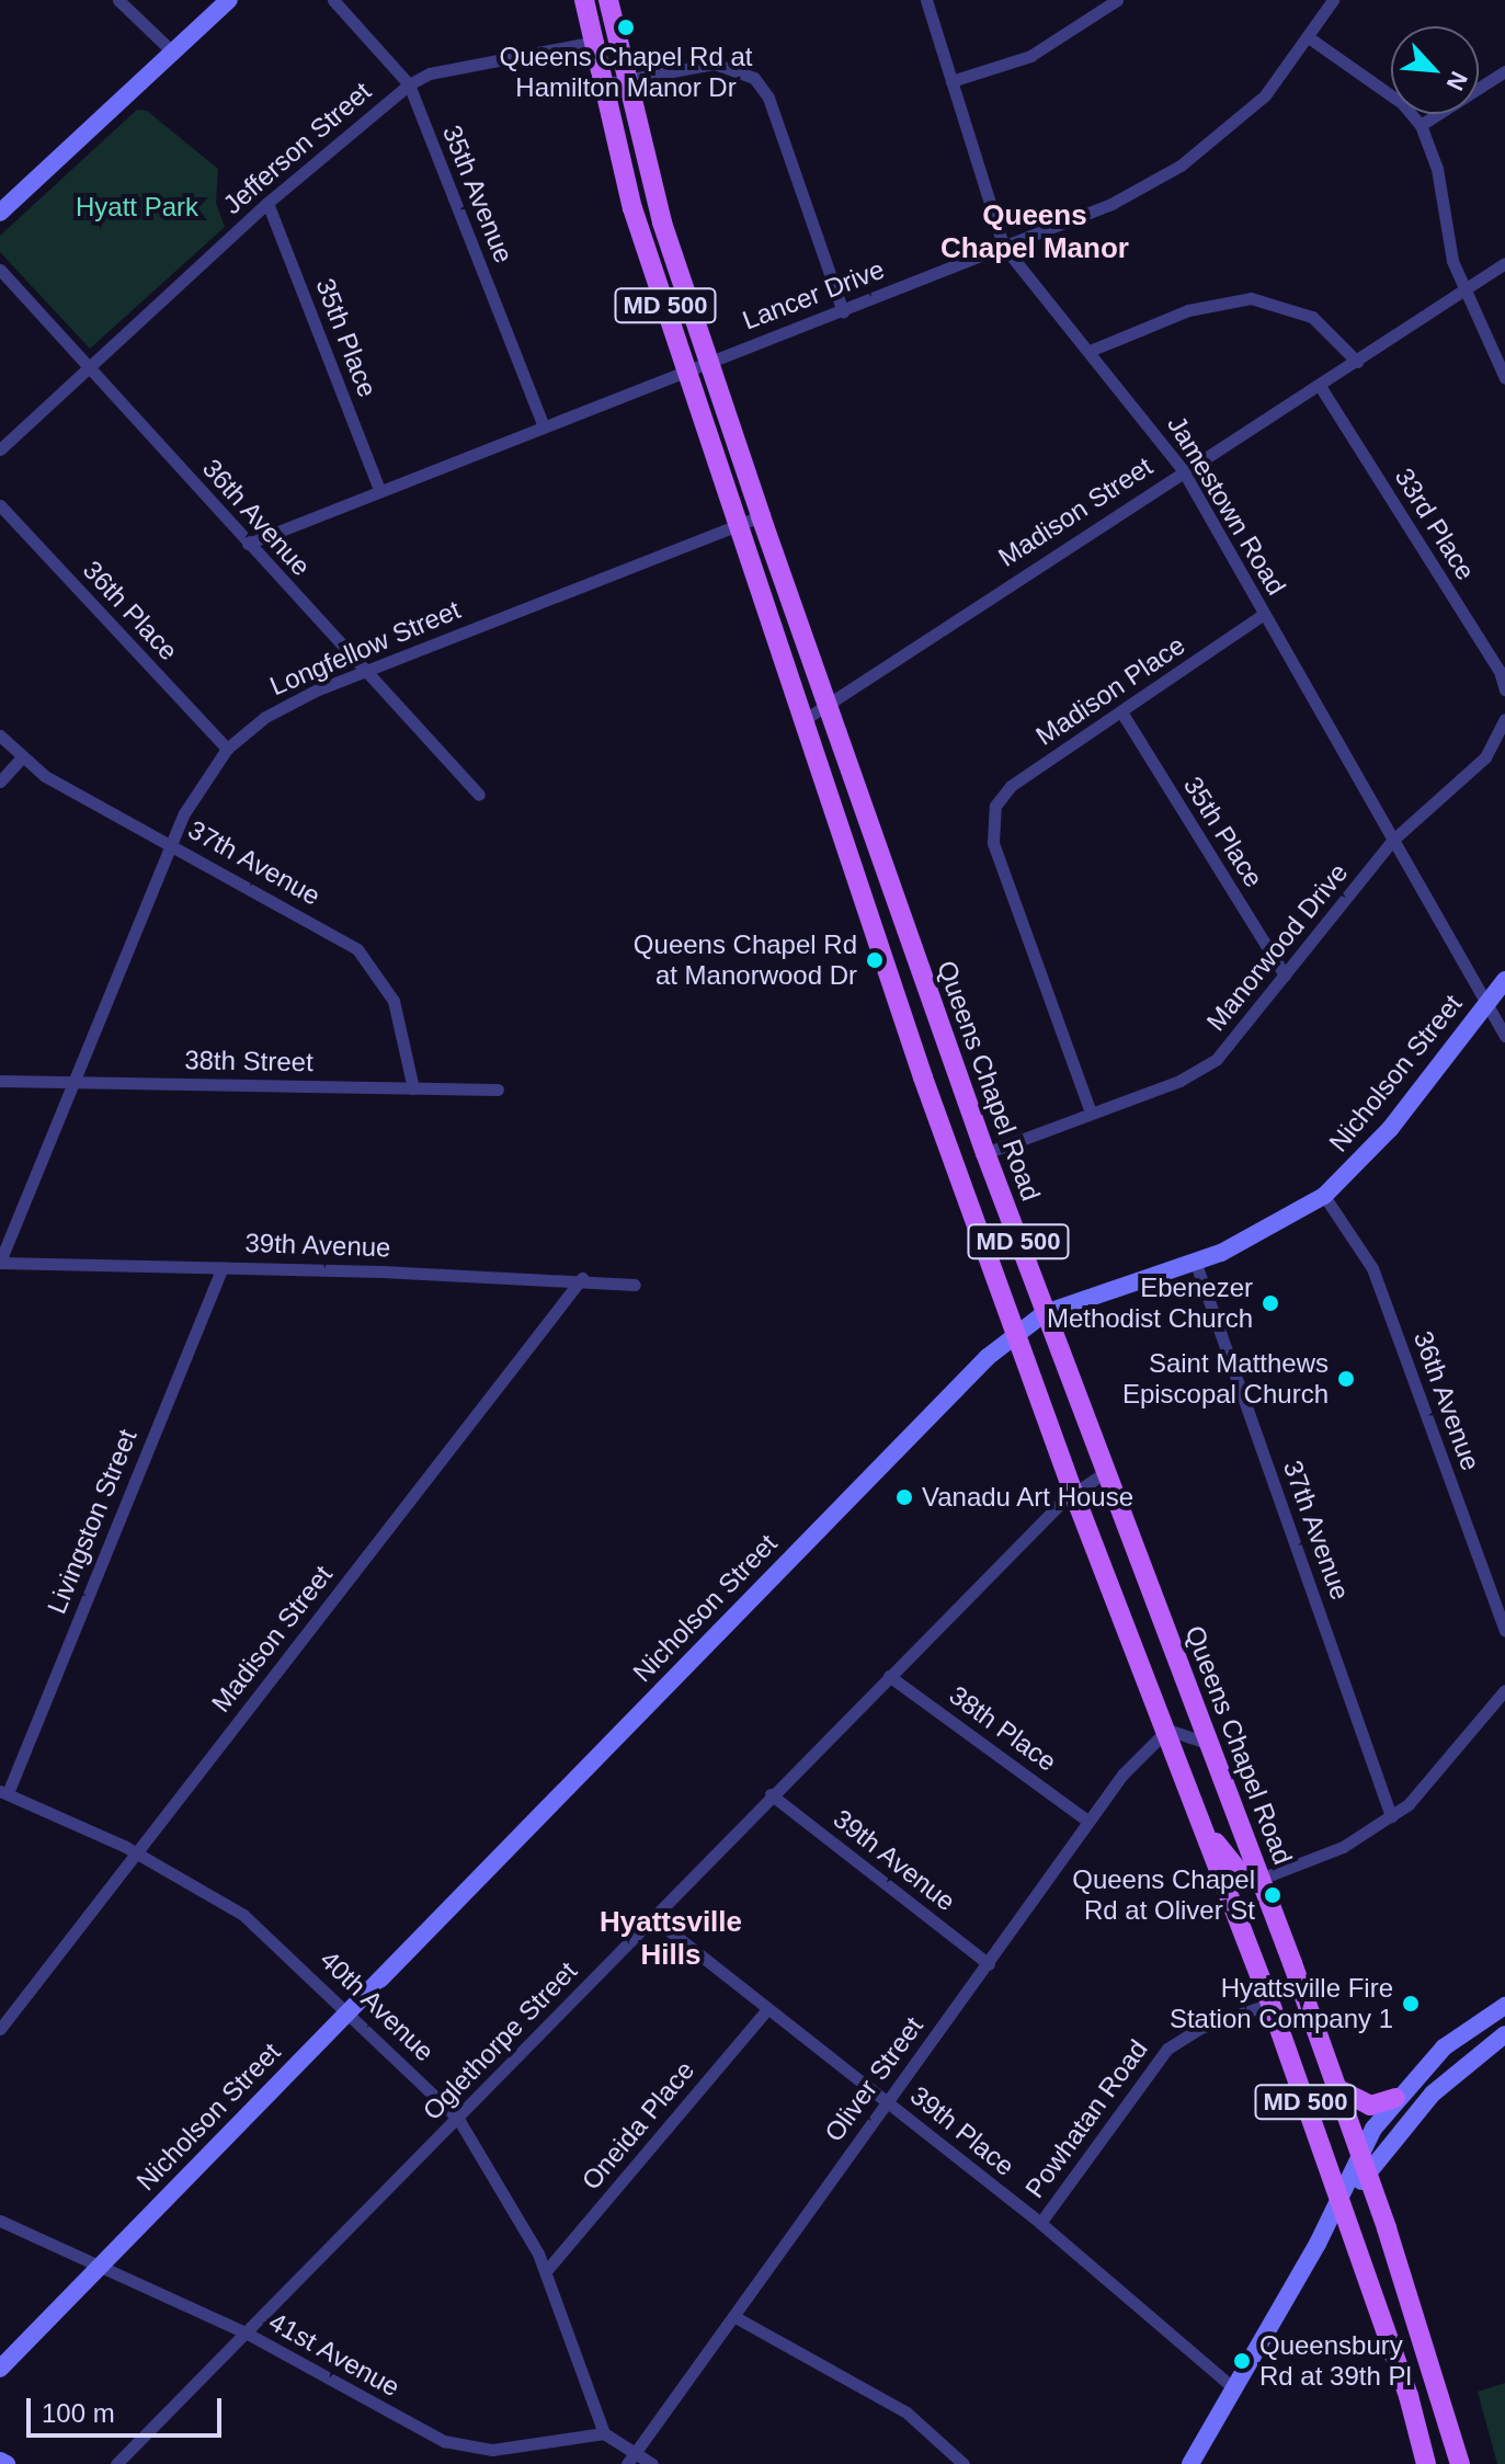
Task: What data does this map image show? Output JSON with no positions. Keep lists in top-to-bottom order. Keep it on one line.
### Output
{"streets":{"main road":["MD 500","Queens Chapel Road"],"street":["Jefferson Street","35th Avenue","Lancer Drive","35th Place","Jamestown Road","Madison Street","36th Avenue","33rd Place","36th Place","Longfellow Street","Madison Place","37th Avenue","Manorwood Drive","38th Street","Nicholson Street","39th Avenue","Livingston Street","38th Place","40th Avenue","Oglethorpe Street","Oliver Street","Powhatan Road","Oneida Place","39th Place","41st Avenue"]},"crossings":[["Jefferson Street","35th Avenue"],["Jefferson Street","MD 500"],["Jefferson Street","35th Place"],["Jefferson Street","36th Avenue"],["35th Avenue","Lancer Drive"],["Lancer Drive","MD 500"],["Lancer Drive","35th Place"],["Lancer Drive","Jamestown Road"],["Lancer Drive","36th Avenue"],["Lancer Drive","Queens Chapel Road"],["MD 500","Madison Street"],["MD 500","Longfellow Street"],["MD 500","Nicholson Street"],["MD 500","Oglethorpe Street"],["MD 500","Oliver Street"],["MD 500","Powhatan Road"],["35th Place","Madison Place"],["35th Place","Manorwood Drive"],["Jamestown Road","Madison Street"],["Jamestown Road","Madison Place"],["Jamestown Road","Manorwood Drive"],["Jamestown Road","Nicholson Street"],["Madison Street","33rd Place"],["Madison Street","Queens Chapel Road"],["Madison Street","39th Avenue"],["Madison Street","40th Avenue"],["36th Avenue","Longfellow Street"],["36th Avenue","Nicholson Street"],["36th Place","Longfellow Street"],["Longfellow Street","37th Avenue"],["Longfellow Street","38th Street"],["Longfellow Street","Queens Chapel Road"],["Longfellow Street","39th Avenue"],["Madison Place","Manorwood Drive"],["37th Avenue","38th Street"],["37th Avenue","Nicholson Street"],["Manorwood Drive","Queens Chapel Road"],["Nicholson Street","Queens Chapel Road"],["Nicholson Street","40th Avenue"],["Nicholson Street","41st Avenue"],["Queens Chapel Road","Oglethorpe Street"],["39th Avenue","Livingston Street"],["39th Avenue","Oglethorpe Street"],["39th Avenue","Oliver Street"],["Livingston Street","40th Avenue"],["38th Place","Oglethorpe Street"],["38th Place","Oliver Street"],["40th Avenue","Oglethorpe Street"],["40th Avenue","Oneida Place"],["40th Avenue","41st Avenue"],["Oglethorpe Street","39th Place"],["Oglethorpe Street","41st Avenue"],["Oliver Street","39th Place"],["Powhatan Road","39th Place"],["Oneida Place","39th Place"]],"districts":["Queens Chapel Manor","Hyattsville Hills"],"parks":["Hyatt Park"],"places":["Queens Chapel Rd at Hamilton Manor Dr","Queens Chapel Rd at Manorwood Dr","Ebenezer Methodist Church","Saint Matthews Episcopal Church","Vanadu Art House","Queens Chapel Rd at Oliver St","Hyattsville Fire Station Company 1","Queensbury Rd at 39th Pl"],"scale_bar":"100 m","north":"bottom right"}
